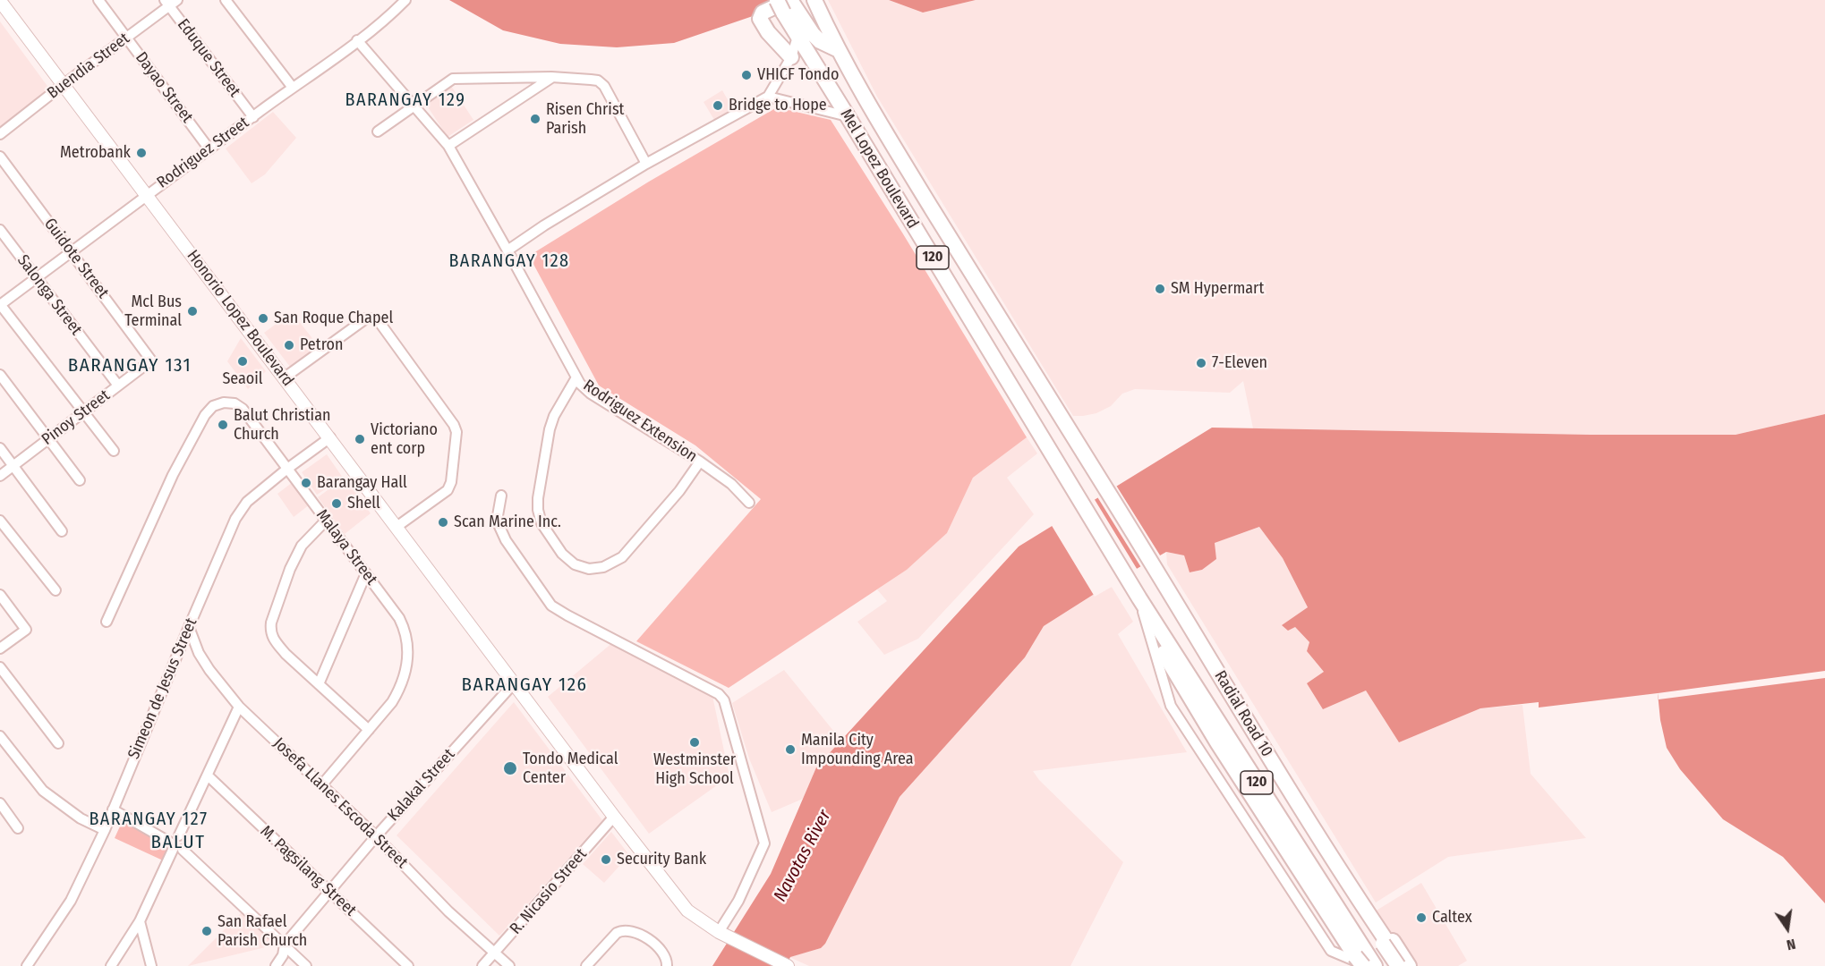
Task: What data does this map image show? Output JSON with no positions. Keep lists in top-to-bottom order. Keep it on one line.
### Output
{"streets":{"highway":["Mel Lopez Boulevard","120","Radial Road 10"],"main road":["Honorio Lopez Boulevard"],"street":["Eduque Street","Buendia Street","Dayao Street","Rodriguez Street","Guidote Street","Salonga Street","Pinoy Street","Rodriguez Extension","Malaya Street","Simeon de Jesus Street","Kalakal Street","Josefa Llanes Escoda Street","M. Pagsilang Street","R. Nicasio Street"]},"crossings":[["Eduque Street","Buendia Street"],["Eduque Street","Rodriguez Street"],["Buendia Street","Dayao Street"],["Buendia Street","Honorio Lopez Boulevard"],["Dayao Street","Rodriguez Street"],["Rodriguez Street","Guidote Street"],["Rodriguez Street","Salonga Street"],["Rodriguez Street","Honorio Lopez Boulevard"],["Rodriguez Street","Rodriguez Extension"],["Mel Lopez Boulevard","Radial Road 10"],["Guidote Street","Pinoy Street"],["Salonga Street","Pinoy Street"],["Honorio Lopez Boulevard","Simeon de Jesus Street"],["Honorio Lopez Boulevard","Kalakal Street"],["Honorio Lopez Boulevard","R. Nicasio Street"],["Malaya Street","Simeon de Jesus Street"],["Malaya Street","Josefa Llanes Escoda Street"],["Simeon de Jesus Street","Josefa Llanes Escoda Street"],["Kalakal Street","Josefa Llanes Escoda Street"],["Kalakal Street","M. Pagsilang Street"],["Josefa Llanes Escoda Street","R. Nicasio Street"]],"districts":["BARANGAY 129","BARANGAY 128","BARANGAY 131","BARANGAY 126","BARANGAY 127","BALUT"],"water":["Navotas River"],"places":["VHICF Tondo","Bridge to Hope","Risen Christ Parish","Metrobank","SM Hypermart","Mcl Bus Terminal","San Roque Chapel","Petron","Seaoil","7-Eleven","Balut Christian Church","Victoriano ent corp","Barangay Hall","Shell","Scan Marine Inc.","Westminster High School","Manila City Impounding Area","Tondo Medical Center","Security Bank","Caltex","San Rafael Parish Church"],"north":"bottom"}
